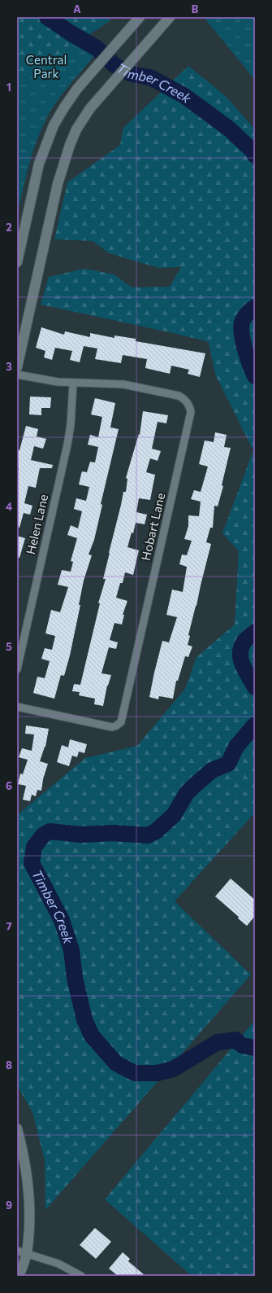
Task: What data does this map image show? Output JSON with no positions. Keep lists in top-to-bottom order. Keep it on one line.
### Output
{"streets":{"street":["Helen Lane","Hobart Lane"]},"crossings":[["Helen Lane","Hobart Lane"]],"water":["Timber Creek"],"parks":["Central Park"],"grid":{"columns":["A","B"],"rows":["1","2","3","4","5","6","7","8","9"]}}
